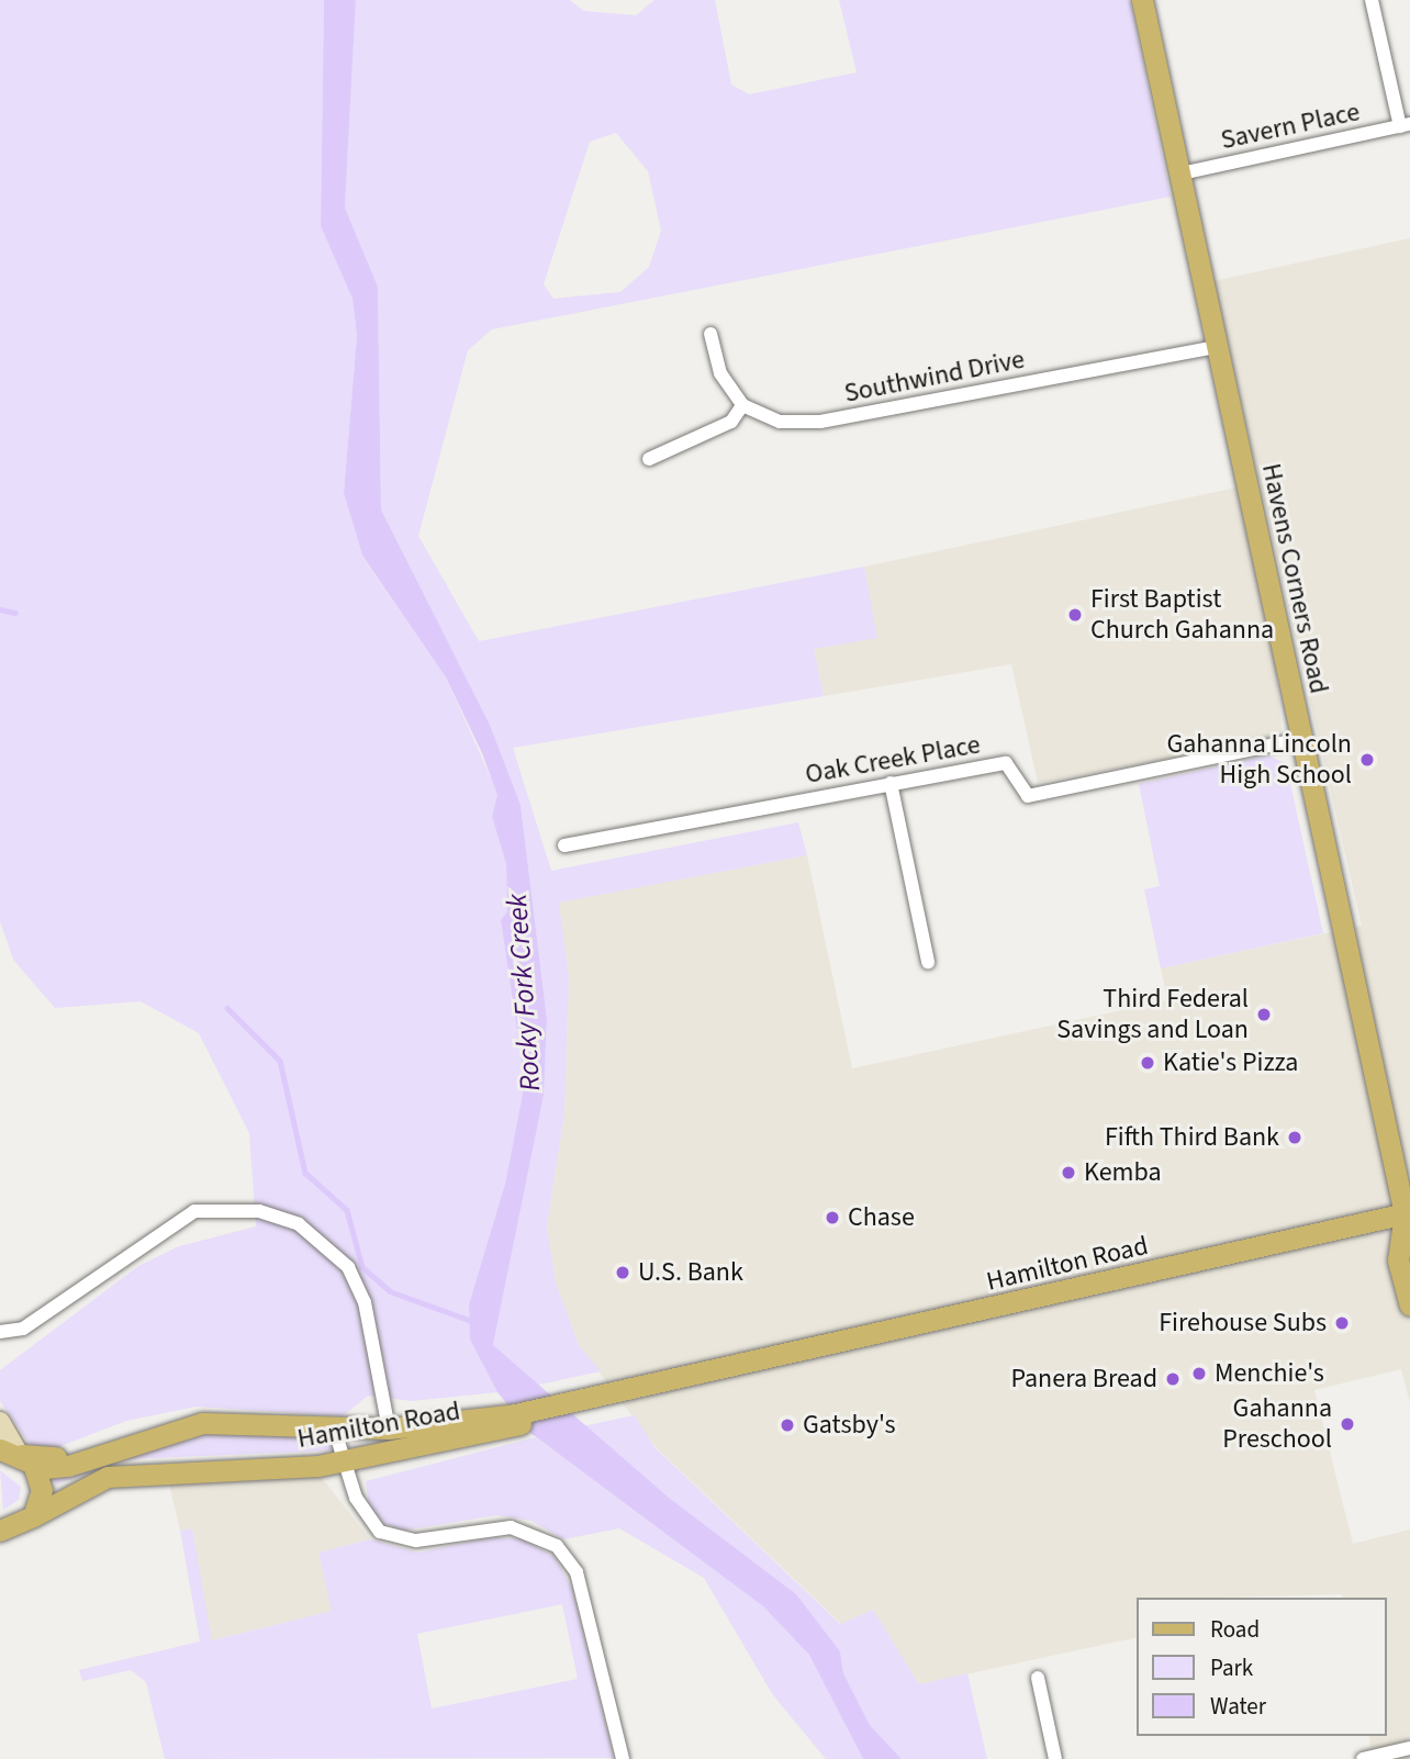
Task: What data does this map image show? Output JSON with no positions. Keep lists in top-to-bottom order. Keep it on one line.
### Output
{"streets":{"main road":["Havens Corners Road","Hamilton Road"],"street":["Savern Place","Southwind Drive","Oak Creek Place"]},"crossings":[["Savern Place","Havens Corners Road"],["Southwind Drive","Havens Corners Road"],["Havens Corners Road","Oak Creek Place"],["Havens Corners Road","Hamilton Road"]],"water":["Rocky Fork Creek"],"places":["First Baptist Church Gahanna","Gahanna Lincoln High School","Third Federal Savings and Loan","Katie's Pizza","Fifth Third Bank","Kemba","Chase","U.S. Bank","Firehouse Subs","Menchie's","Panera Bread","Gahanna Preschool","Gatsby's"],"legend":["Road","Park","Water"]}
